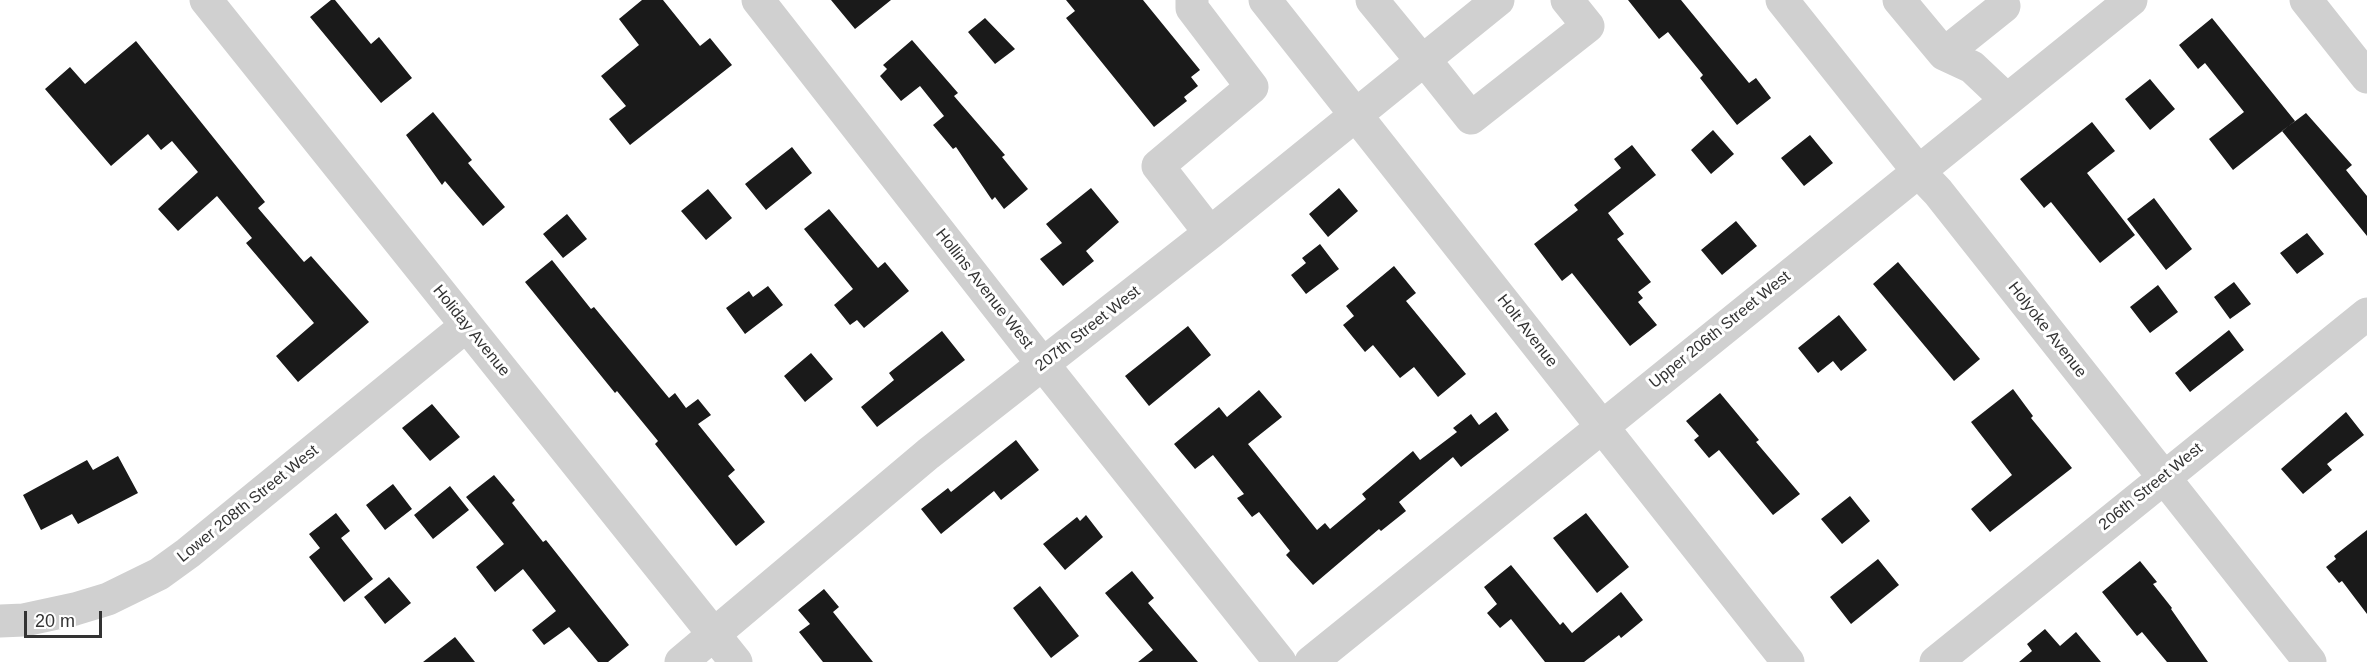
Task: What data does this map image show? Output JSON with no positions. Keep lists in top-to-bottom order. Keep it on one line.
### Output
{"streets":{"street":["Hollins Avenue West","207th Street West","Upper 206th Street West","Holyoke Avenue","Holiday Avenue","Holt Avenue","206th Street West","Lower 208th Street West"]},"crossings":[["Hollins Avenue West","207th Street West"],["207th Street West","Holiday Avenue"],["207th Street West","Holt Avenue"],["Upper 206th Street West","Holyoke Avenue"],["Upper 206th Street West","Holt Avenue"],["Holyoke Avenue","206th Street West"],["Holiday Avenue","Lower 208th Street West"]],"scale_bar":"20 m"}
